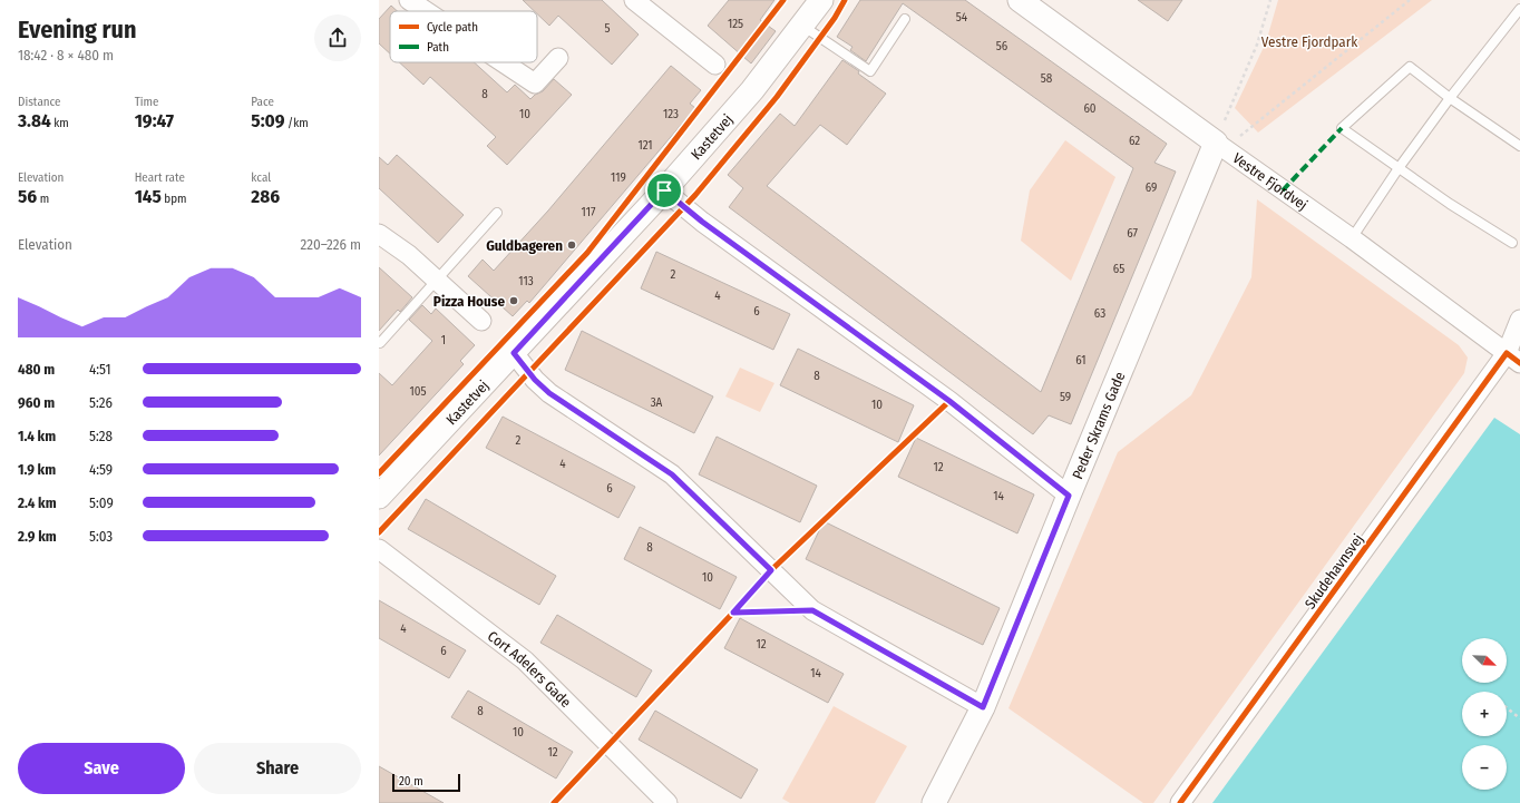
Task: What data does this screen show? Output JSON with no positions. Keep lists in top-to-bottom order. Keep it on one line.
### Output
{"streets":{"street":["Kastetvej","Vestre Fjordvej","Peder Skrams Gade","Skudehavnsvej","Cort Adelers Gade"]},"crossings":[["Vestre Fjordvej","Peder Skrams Gade"],["Vestre Fjordvej","Skudehavnsvej"]],"parks":["Vestre Fjordpark"],"places":["Guldbageren","Pizza House"],"house_numbers":["54","125","5","56","58","8","60","10","123","62","121","119","69","117","67","65","2","113","4","6","63","1","61","8","105","59","3A","10","2","4","12","6","14","8","10","4","12","6","14","8","10","12"],"legend":["Cycle path","Path"],"scale_bar":"20 m","north":"bottom right","page":{"heading":["Evening run","18:42 · 8 × 480 m"],"stats":[["Distance","3.84 km"],["Time","19:47"],["Pace","5:09 /km"],["Elevation","56 m"],["Heart rate","145 bpm"],["kcal","286"]],"chart":["Elevation","220–226 m"],"list":[{"name":"480 m","note":"4:51"},{"name":"960 m","note":"5:26"},{"name":"1.4 km","note":"5:28"},{"name":"1.9 km","note":"4:59"},{"name":"2.4 km","note":"5:09"},{"name":"2.9 km","note":"5:03"}],"map_buttons":["+","−"],"buttons":["Save","Share"],"scale":"20 m"}}
